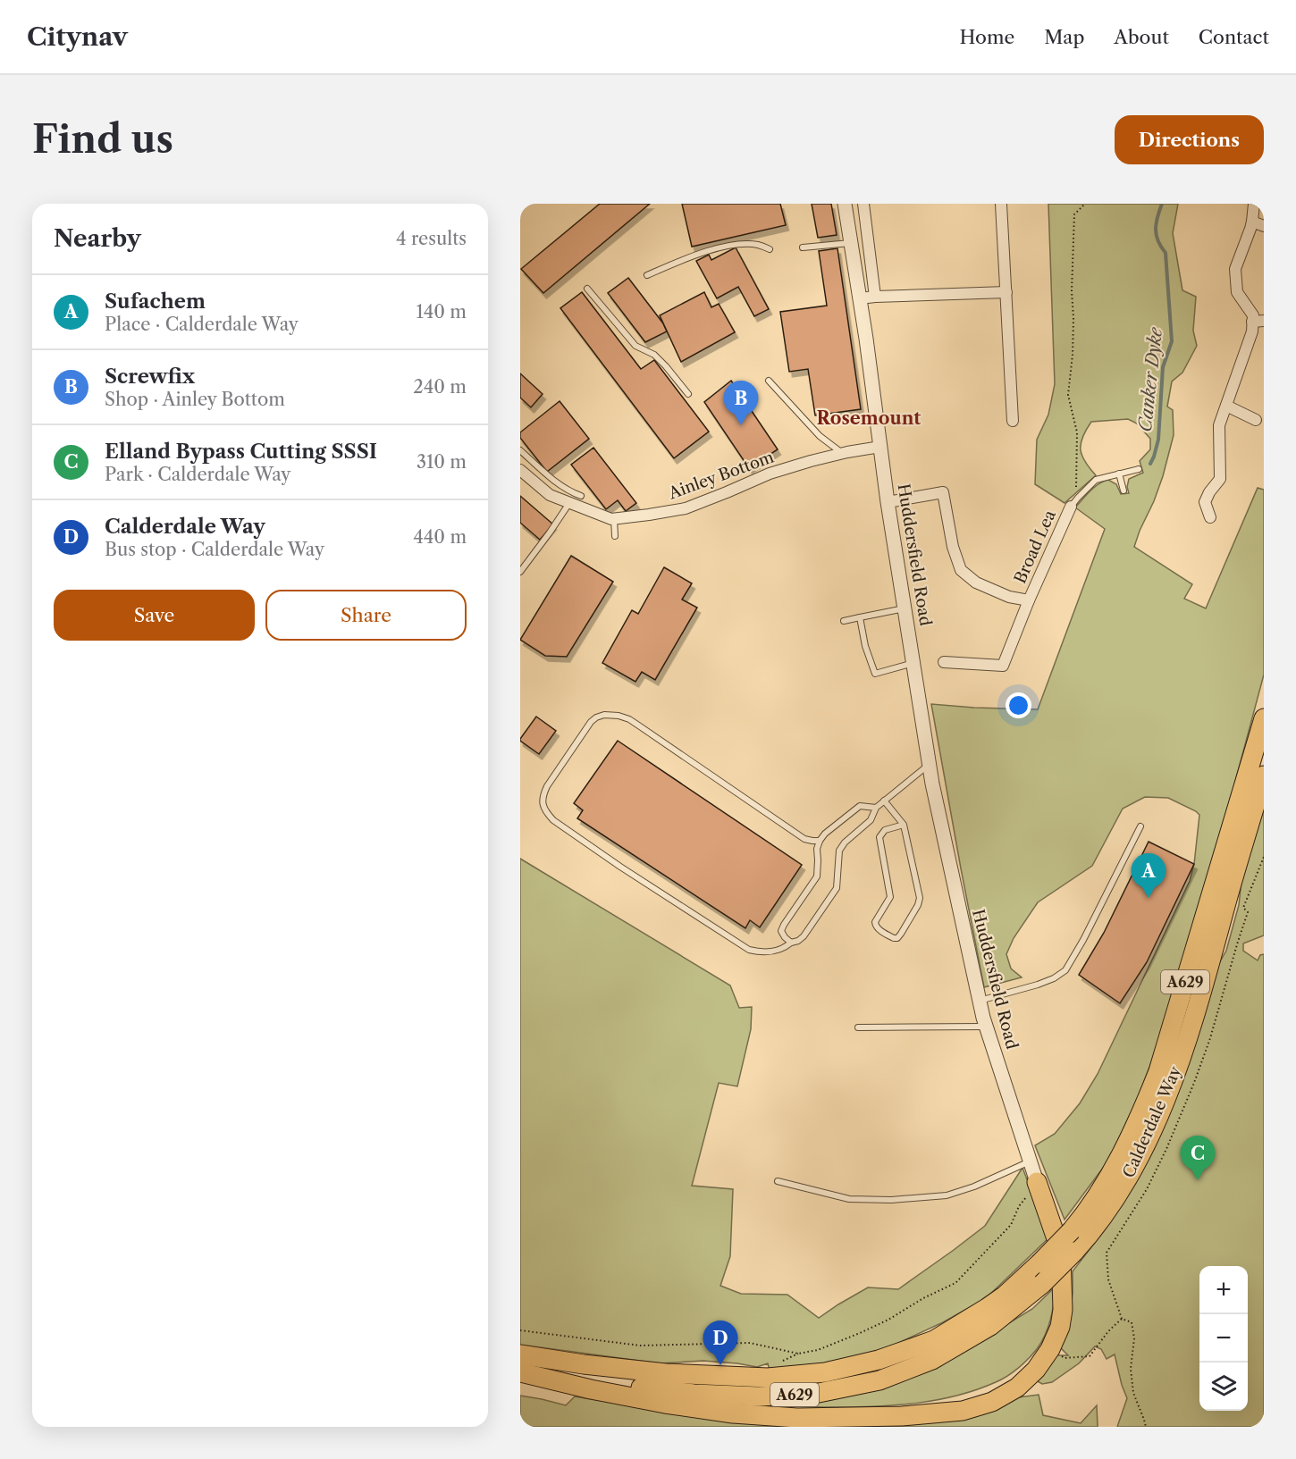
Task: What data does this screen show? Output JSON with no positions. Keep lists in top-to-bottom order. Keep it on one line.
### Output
{"streets":{"highway":["A629","Calderdale Way"],"street":["Ainley Bottom","Broad Lea","Huddersfield Road"]},"crossings":[["Ainley Bottom","Huddersfield Road"],["Broad Lea","Huddersfield Road"]],"districts":["Rosemount"],"water":["Canker Dyke"],"page":{"header":"Citynav","nav":["Home","Map","About","Contact"],"buttons":["Directions",["Save","Share"]],"title":"Find us","heading":["Nearby","4 results"],"list":[{"mark":"A","name":"Sufachem","note":"Place · Calderdale Way","value":"140 m"},{"mark":"B","name":"Screwfix","note":"Shop · Ainley Bottom","value":"240 m"},{"mark":"C","name":"Elland Bypass Cutting SSSI","note":"Park · Calderdale Way","value":"310 m"},{"mark":"D","name":"Calderdale Way","note":"Bus stop · Calderdale Way","value":"440 m"}],"pins":["B","A","C","D"],"map_buttons":["+","−"]}}
